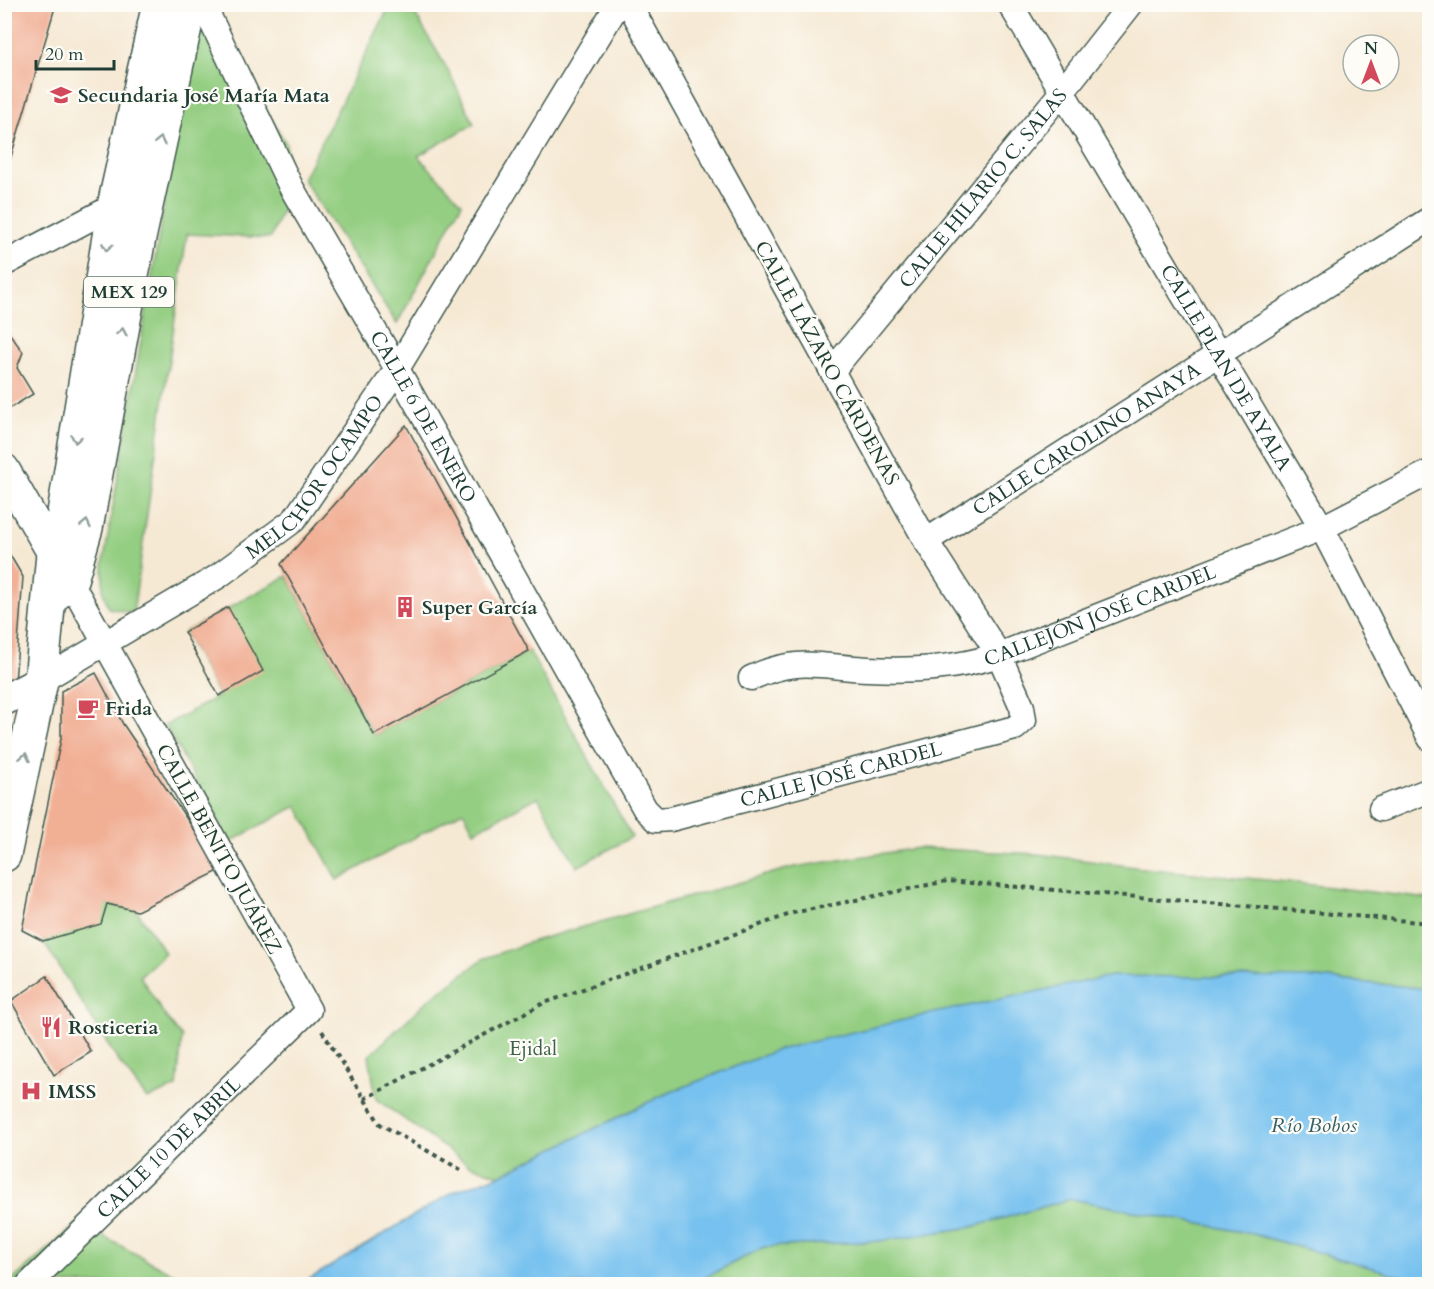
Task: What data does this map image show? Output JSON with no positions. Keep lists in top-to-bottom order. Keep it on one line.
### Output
{"streets":{"main road":["MEX 129"],"street":["CALLE HILARIO C. SALAS","CALLE LÁZARO CÁRDENAS","CALLE PLAN DE AYALA","CALLE 6 DE ENERO","CALLE CAROLINO ANAYA","MELCHOR OCAMPO","CALLEJÓN JOSÉ CARDEL","CALLE JOSÉ CARDEL","CALLE BENITO JUÁREZ","CALLE 10 DE ABRIL"]},"crossings":[["CALLE HILARIO C. SALAS","CALLE LÁZARO CÁRDENAS"],["CALLE HILARIO C. SALAS","CALLE PLAN DE AYALA"],["MEX 129","MELCHOR OCAMPO"],["MEX 129","CALLE BENITO JUÁREZ"],["CALLE LÁZARO CÁRDENAS","CALLE CAROLINO ANAYA"],["CALLE LÁZARO CÁRDENAS","CALLEJÓN JOSÉ CARDEL"],["CALLE LÁZARO CÁRDENAS","CALLE JOSÉ CARDEL"],["CALLE PLAN DE AYALA","CALLE CAROLINO ANAYA"],["CALLE PLAN DE AYALA","CALLEJÓN JOSÉ CARDEL"],["CALLE 6 DE ENERO","MELCHOR OCAMPO"],["CALLE 6 DE ENERO","CALLE JOSÉ CARDEL"],["MELCHOR OCAMPO","CALLE BENITO JUÁREZ"],["CALLE BENITO JUÁREZ","CALLE 10 DE ABRIL"]],"water":["Río Bobos"],"parks":["Ejidal"],"places":{"school or university":["Secundaria José María Mata"],"building":["Super García"],"cafe":["Frida"],"restaurant":["Rosticeria"],"hospital":["IMSS"]},"scale_bar":"20 m","north":"top"}
